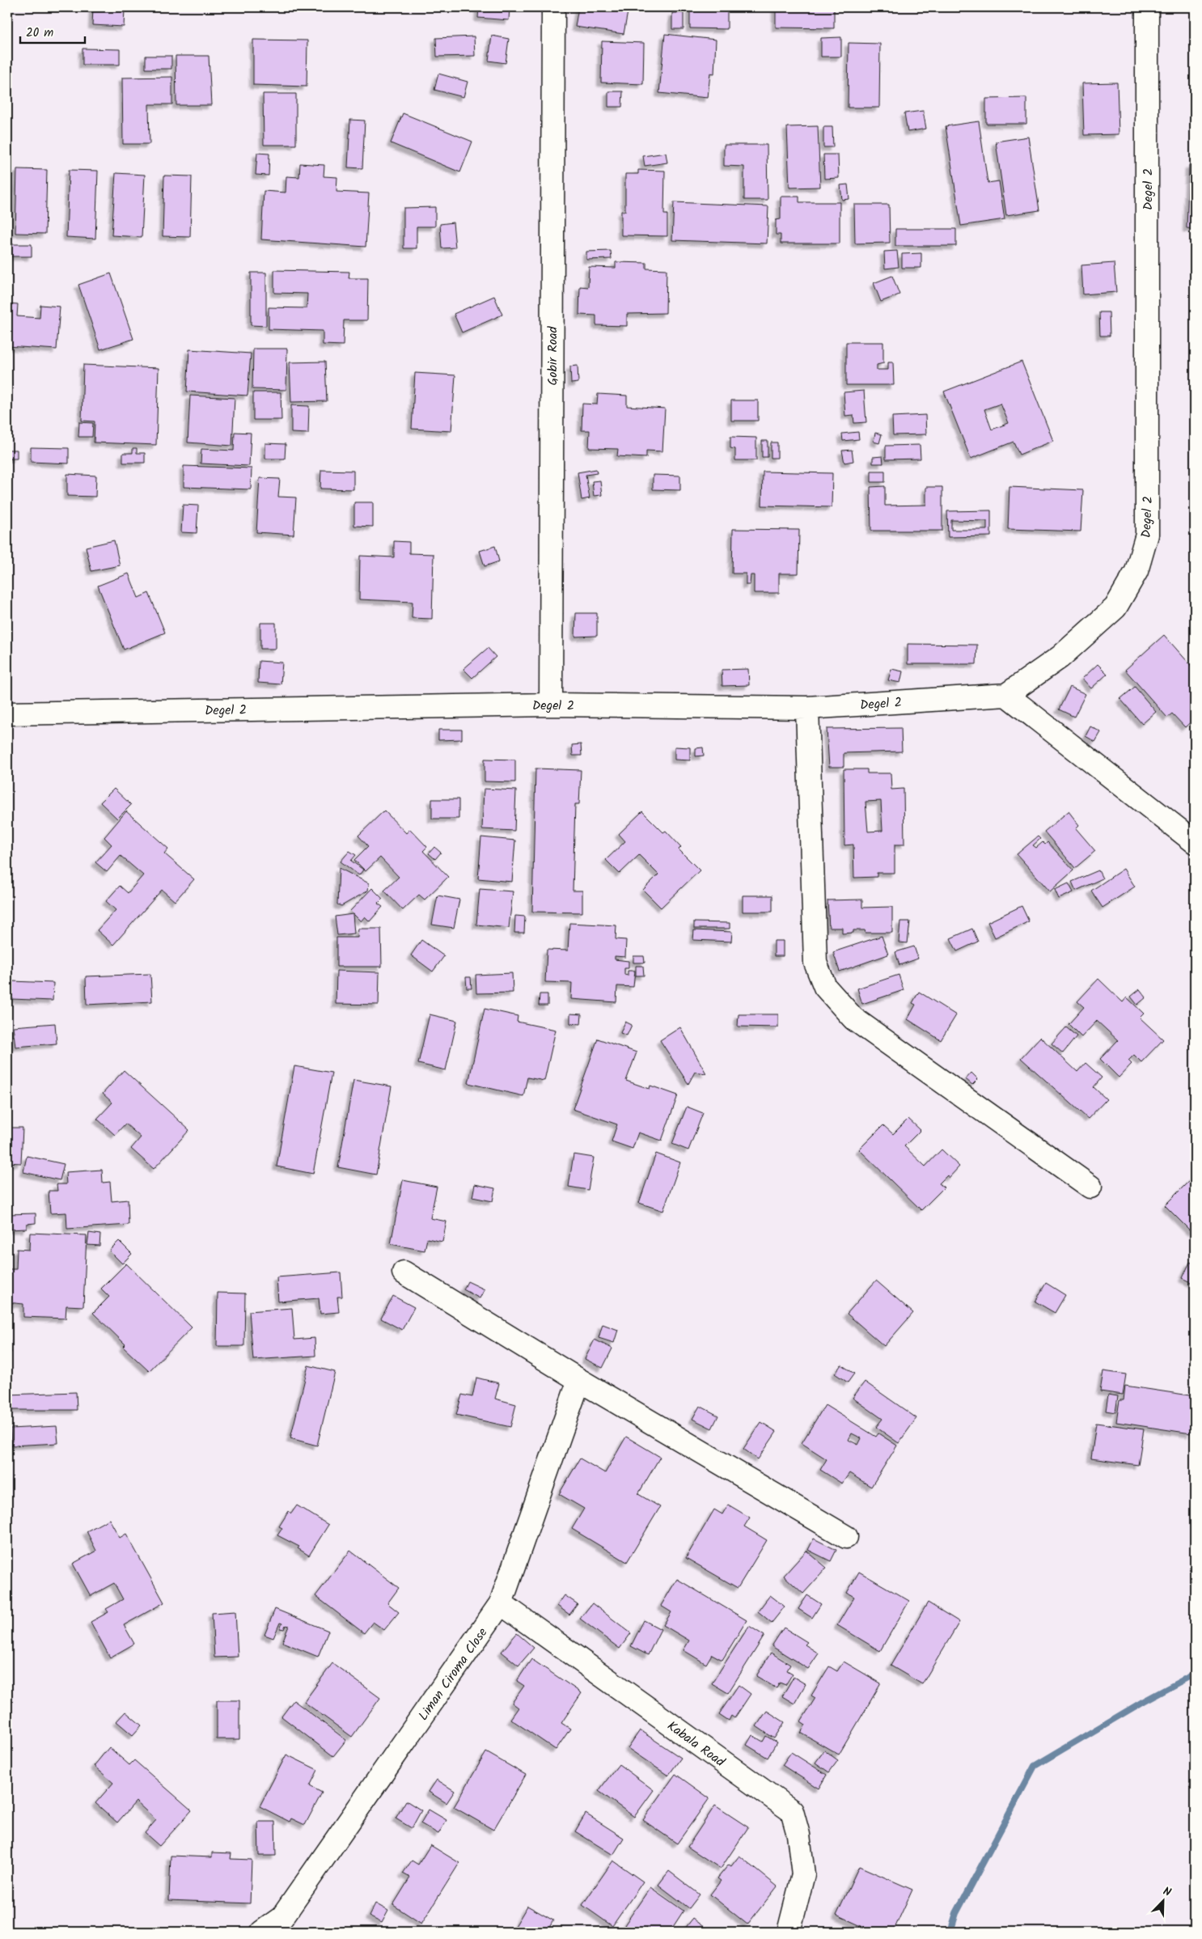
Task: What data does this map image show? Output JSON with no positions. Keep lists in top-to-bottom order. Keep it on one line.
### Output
{"streets":{"street":["Degel 2","Gobir Road","Liman Ciroma Close","Kabala Road"]},"crossings":[["Degel 2","Gobir Road"],["Liman Ciroma Close","Kabala Road"]],"scale_bar":"20 m","north":"top right"}
